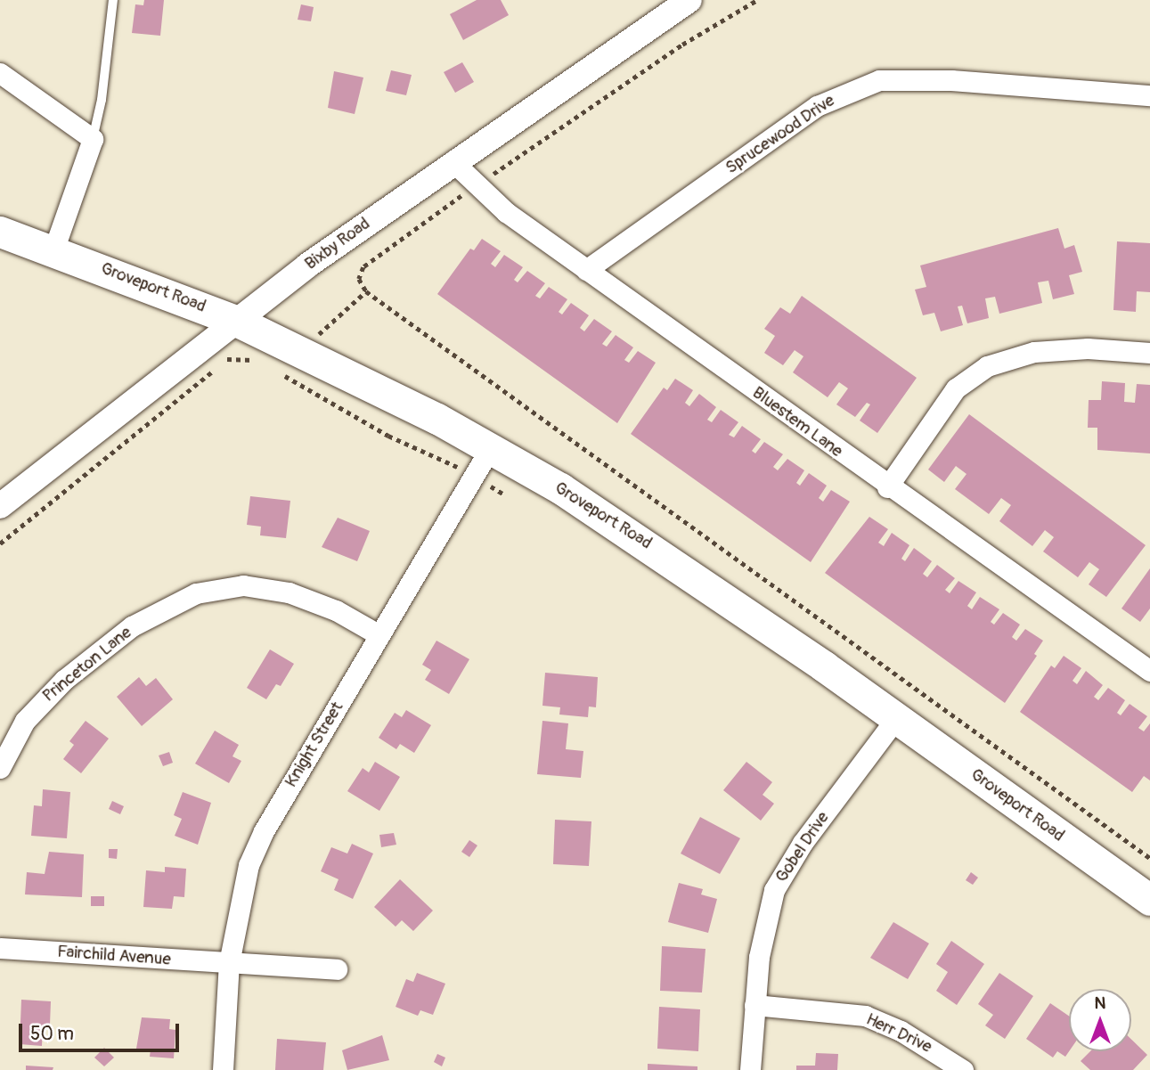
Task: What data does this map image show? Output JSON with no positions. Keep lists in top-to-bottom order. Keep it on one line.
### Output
{"streets":{"main road":["Groveport Road"],"street":["Sprucewood Drive","Bixby Road","Bluestem Lane","Princeton Lane","Knight Street","Gobel Drive","Fairchild Avenue","Herr Drive"]},"crossings":[["Sprucewood Drive","Bluestem Lane"],["Bixby Road","Groveport Road"],["Bixby Road","Bluestem Lane"],["Groveport Road","Knight Street"],["Groveport Road","Gobel Drive"],["Princeton Lane","Knight Street"],["Knight Street","Fairchild Avenue"],["Gobel Drive","Herr Drive"]],"scale_bar":"50 m","north":"top"}
